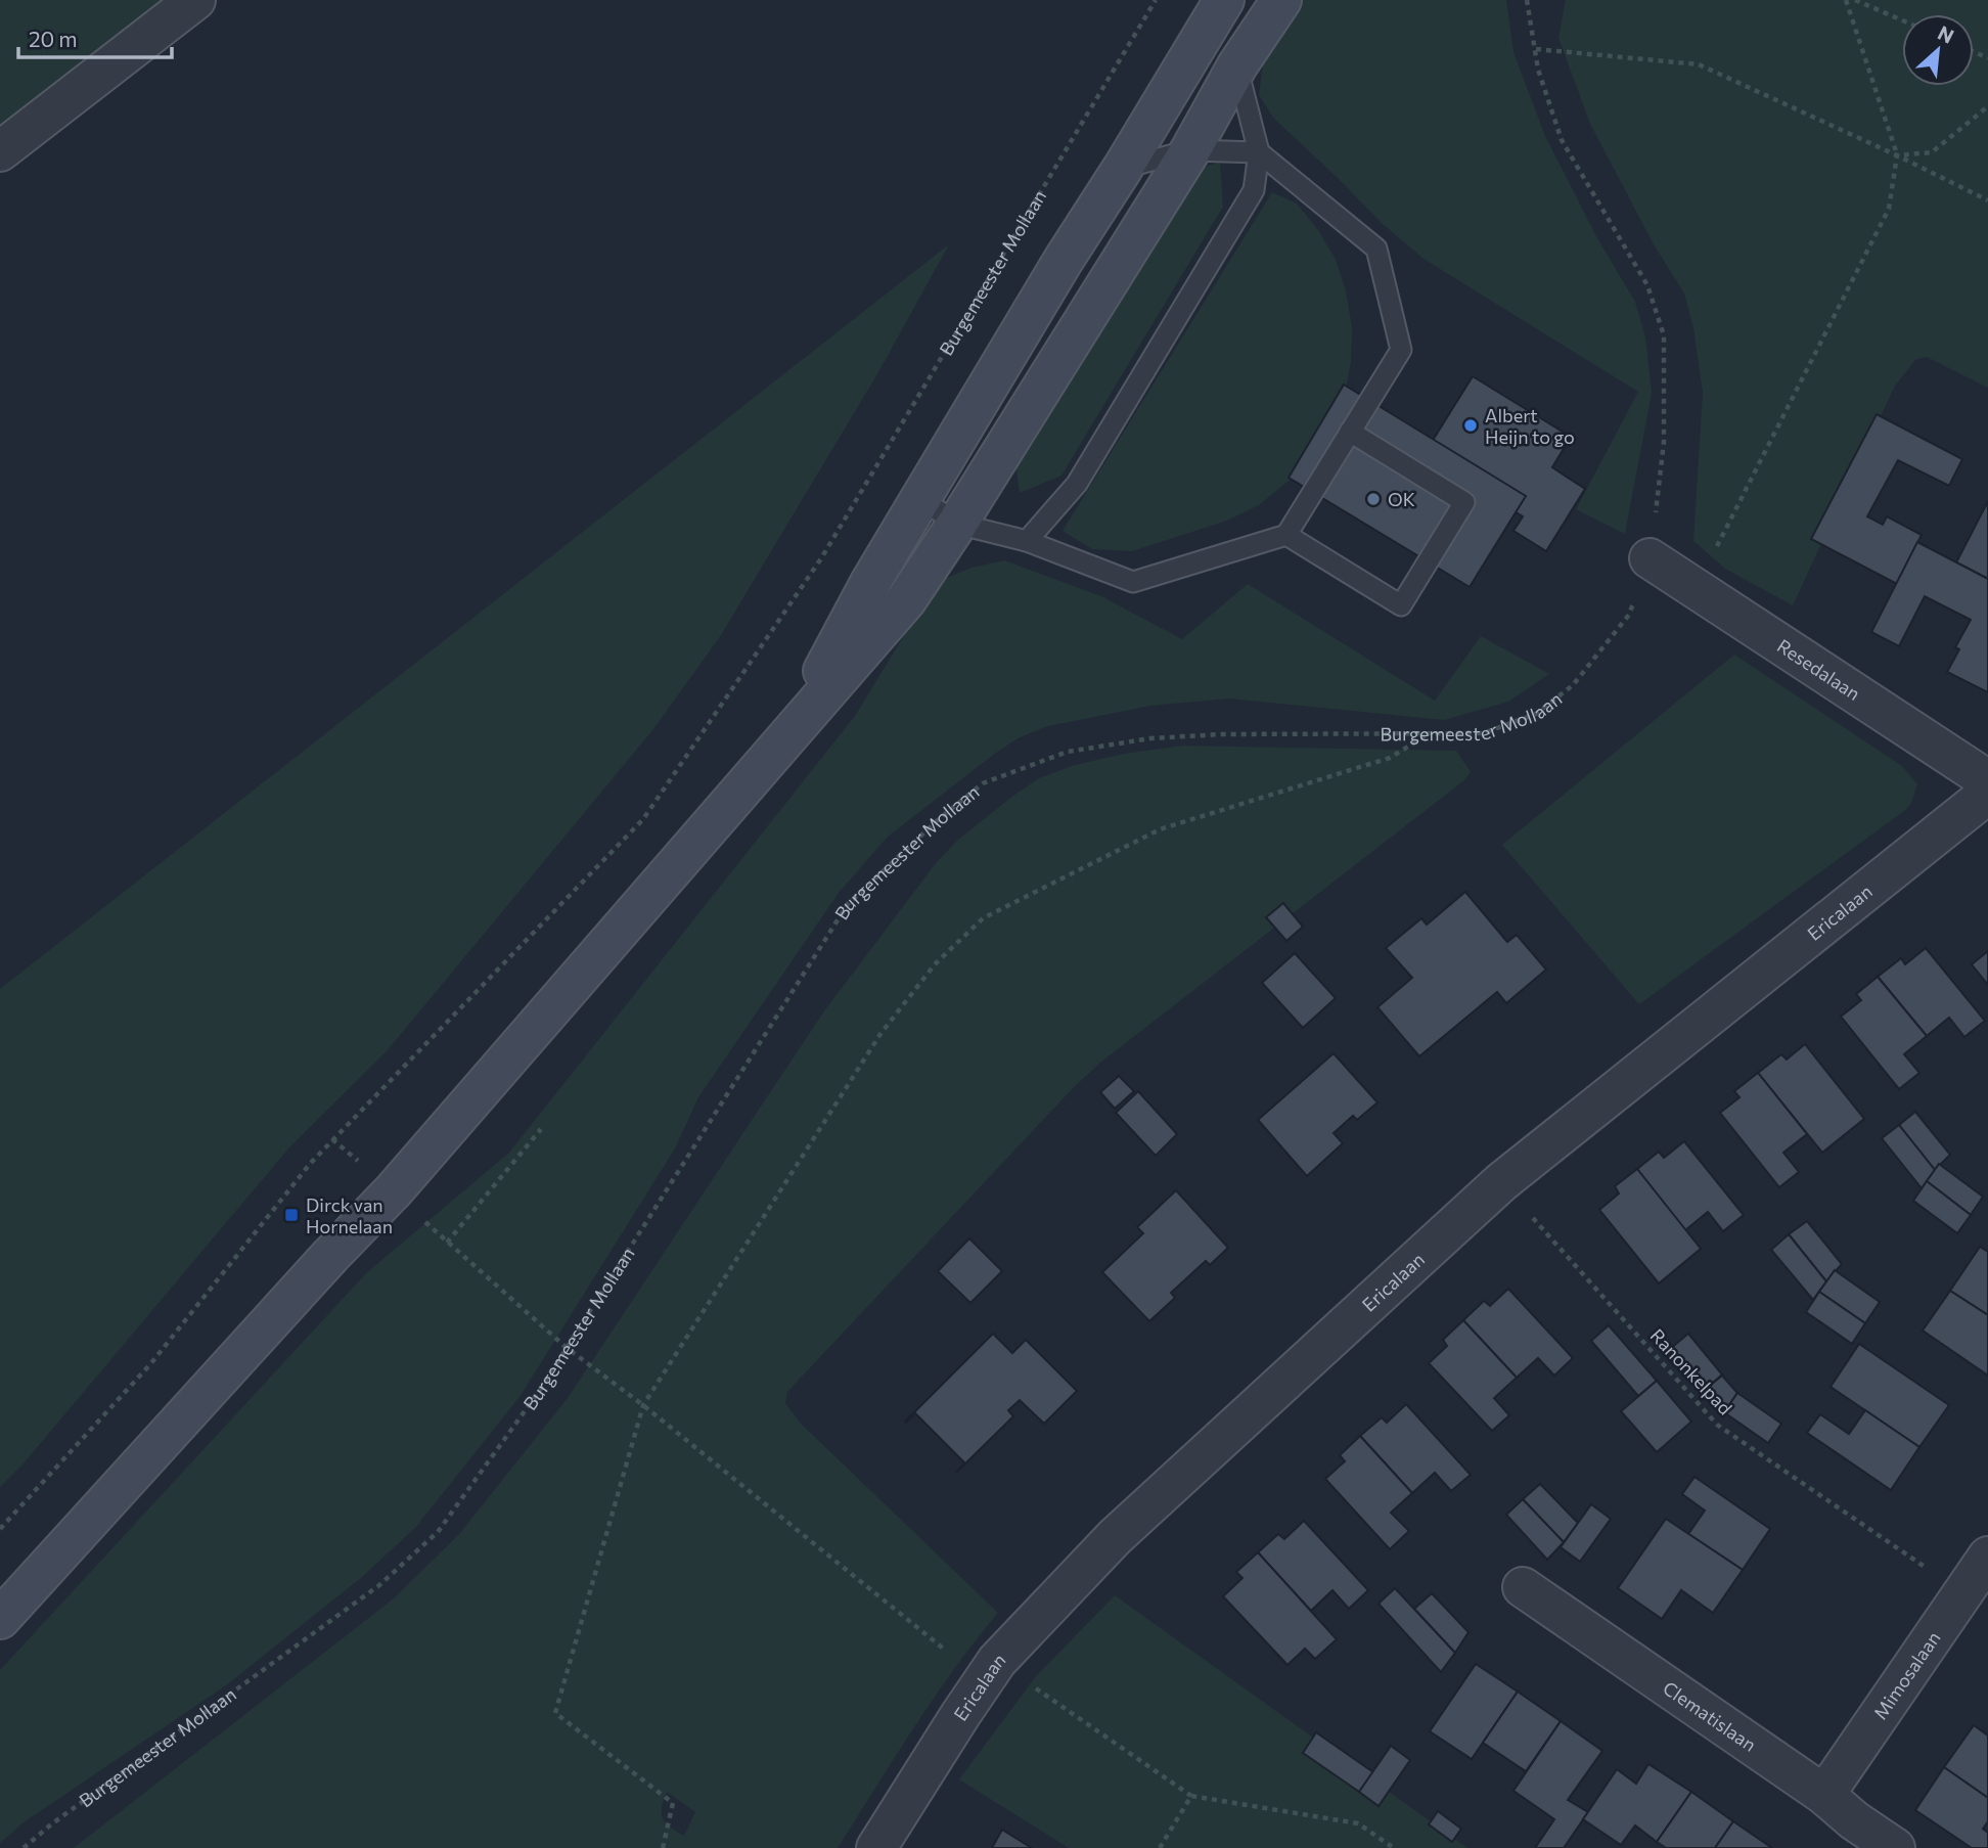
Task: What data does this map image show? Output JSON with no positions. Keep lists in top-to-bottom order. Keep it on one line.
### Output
{"streets":{"street":["Resedalaan","Ericalaan","Mimosalaan","Clematislaan"],"path":["Burgemeester Mollaan","Ranonkelpad"]},"crossings":[["Burgemeester Mollaan","Resedalaan"],["Ericalaan","Ranonkelpad"],["Ranonkelpad","Mimosalaan"],["Mimosalaan","Clematislaan"]],"places":{"other":["Albert Heijn to go","OK"],"transit":["Dirck van Hornelaan"]},"scale_bar":"20 m","north":"top right"}
